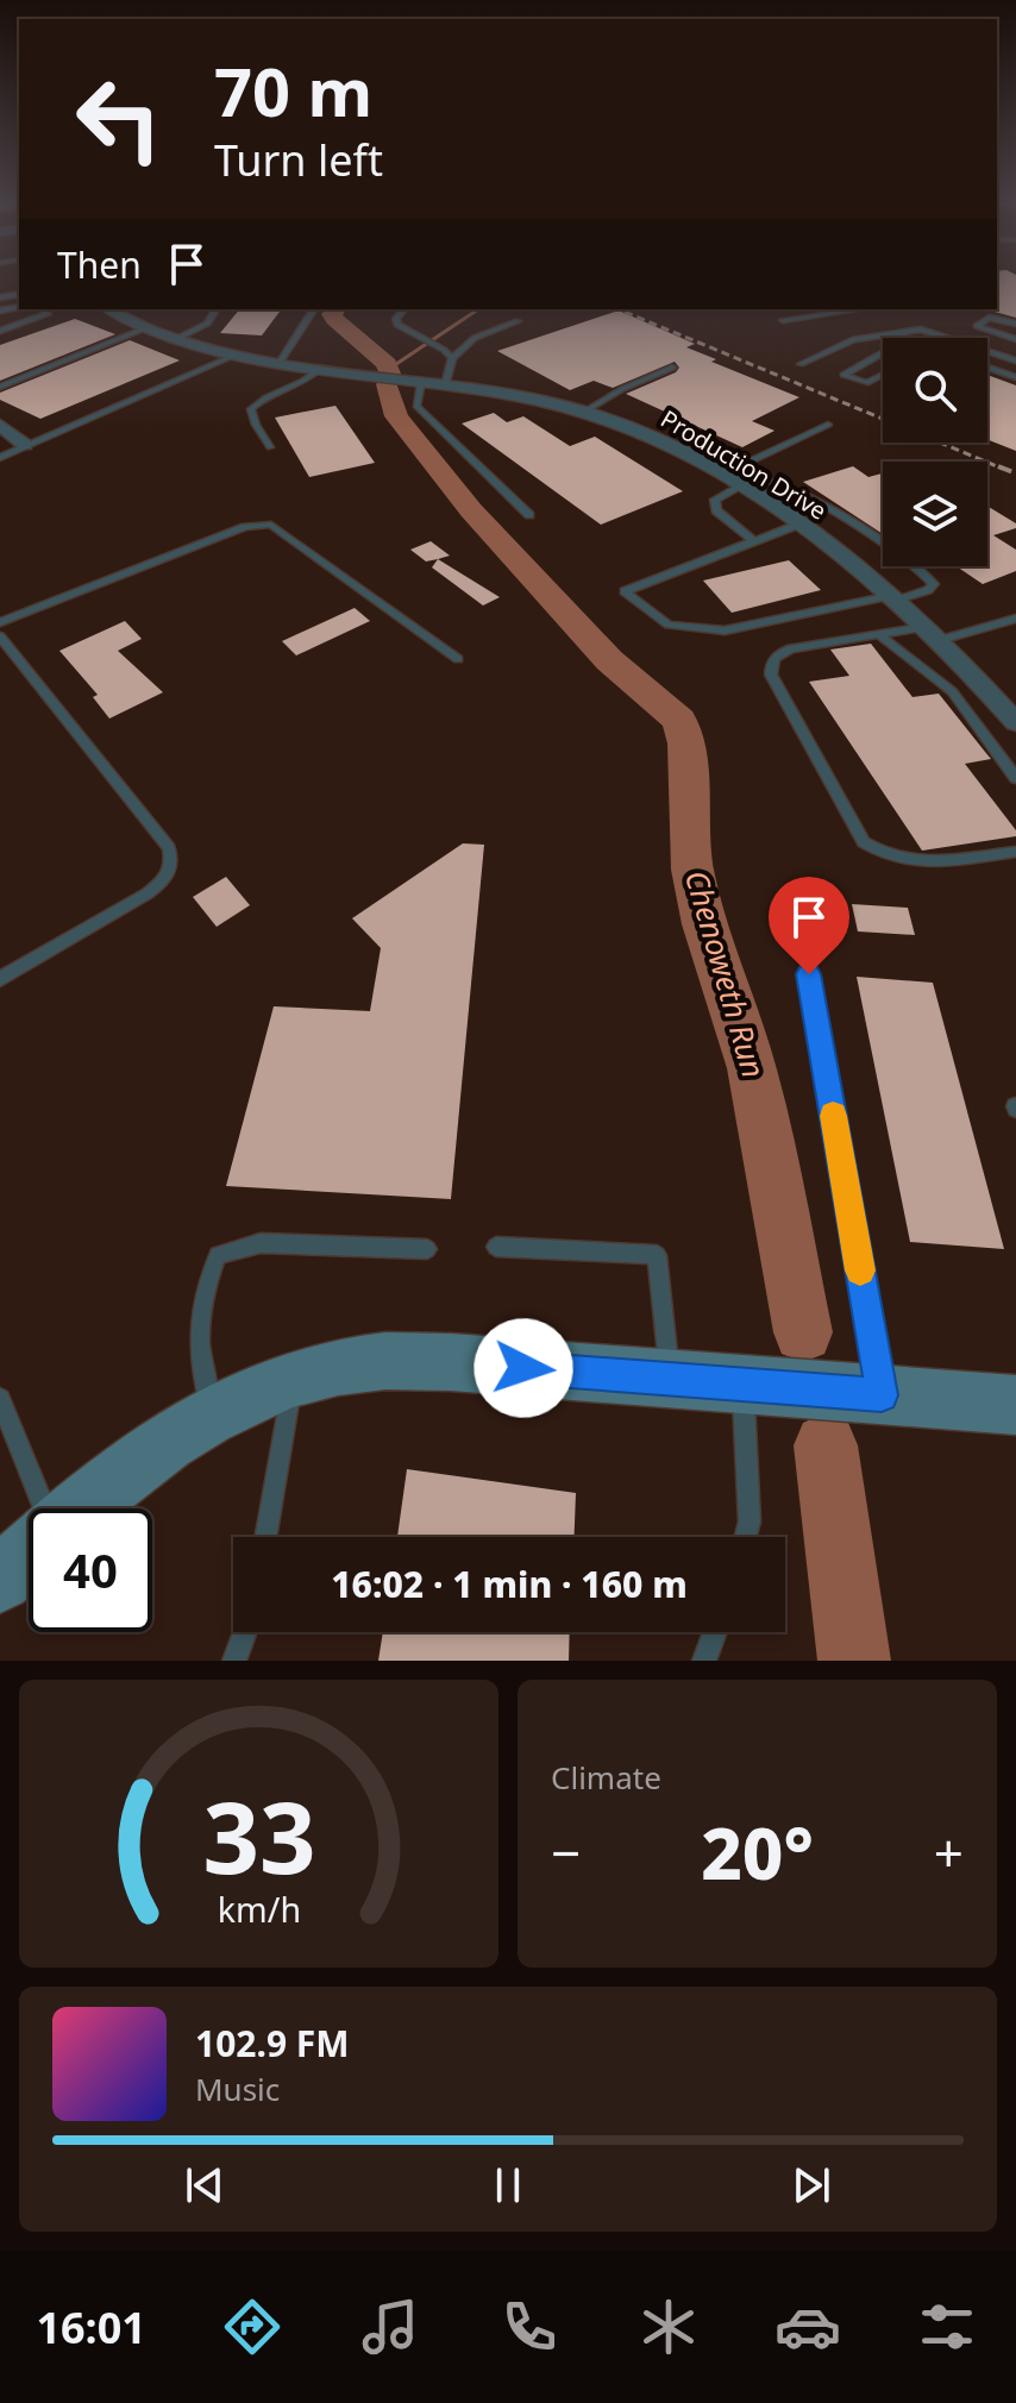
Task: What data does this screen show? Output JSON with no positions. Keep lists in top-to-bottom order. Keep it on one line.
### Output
{"streets":{"street":["Production Drive"]},"water":["Chenoweth Run"],"page":{"turn":["70 m","Turn left"],"then":"Then","limit":"40","trip":"16:02 · 1 min · 160 m","tile":"Climate","heat":["−","20°","+"],"song":["102.9 FM","Music"],"tabs":"16:01","gauge":["33","km/h"]}}
